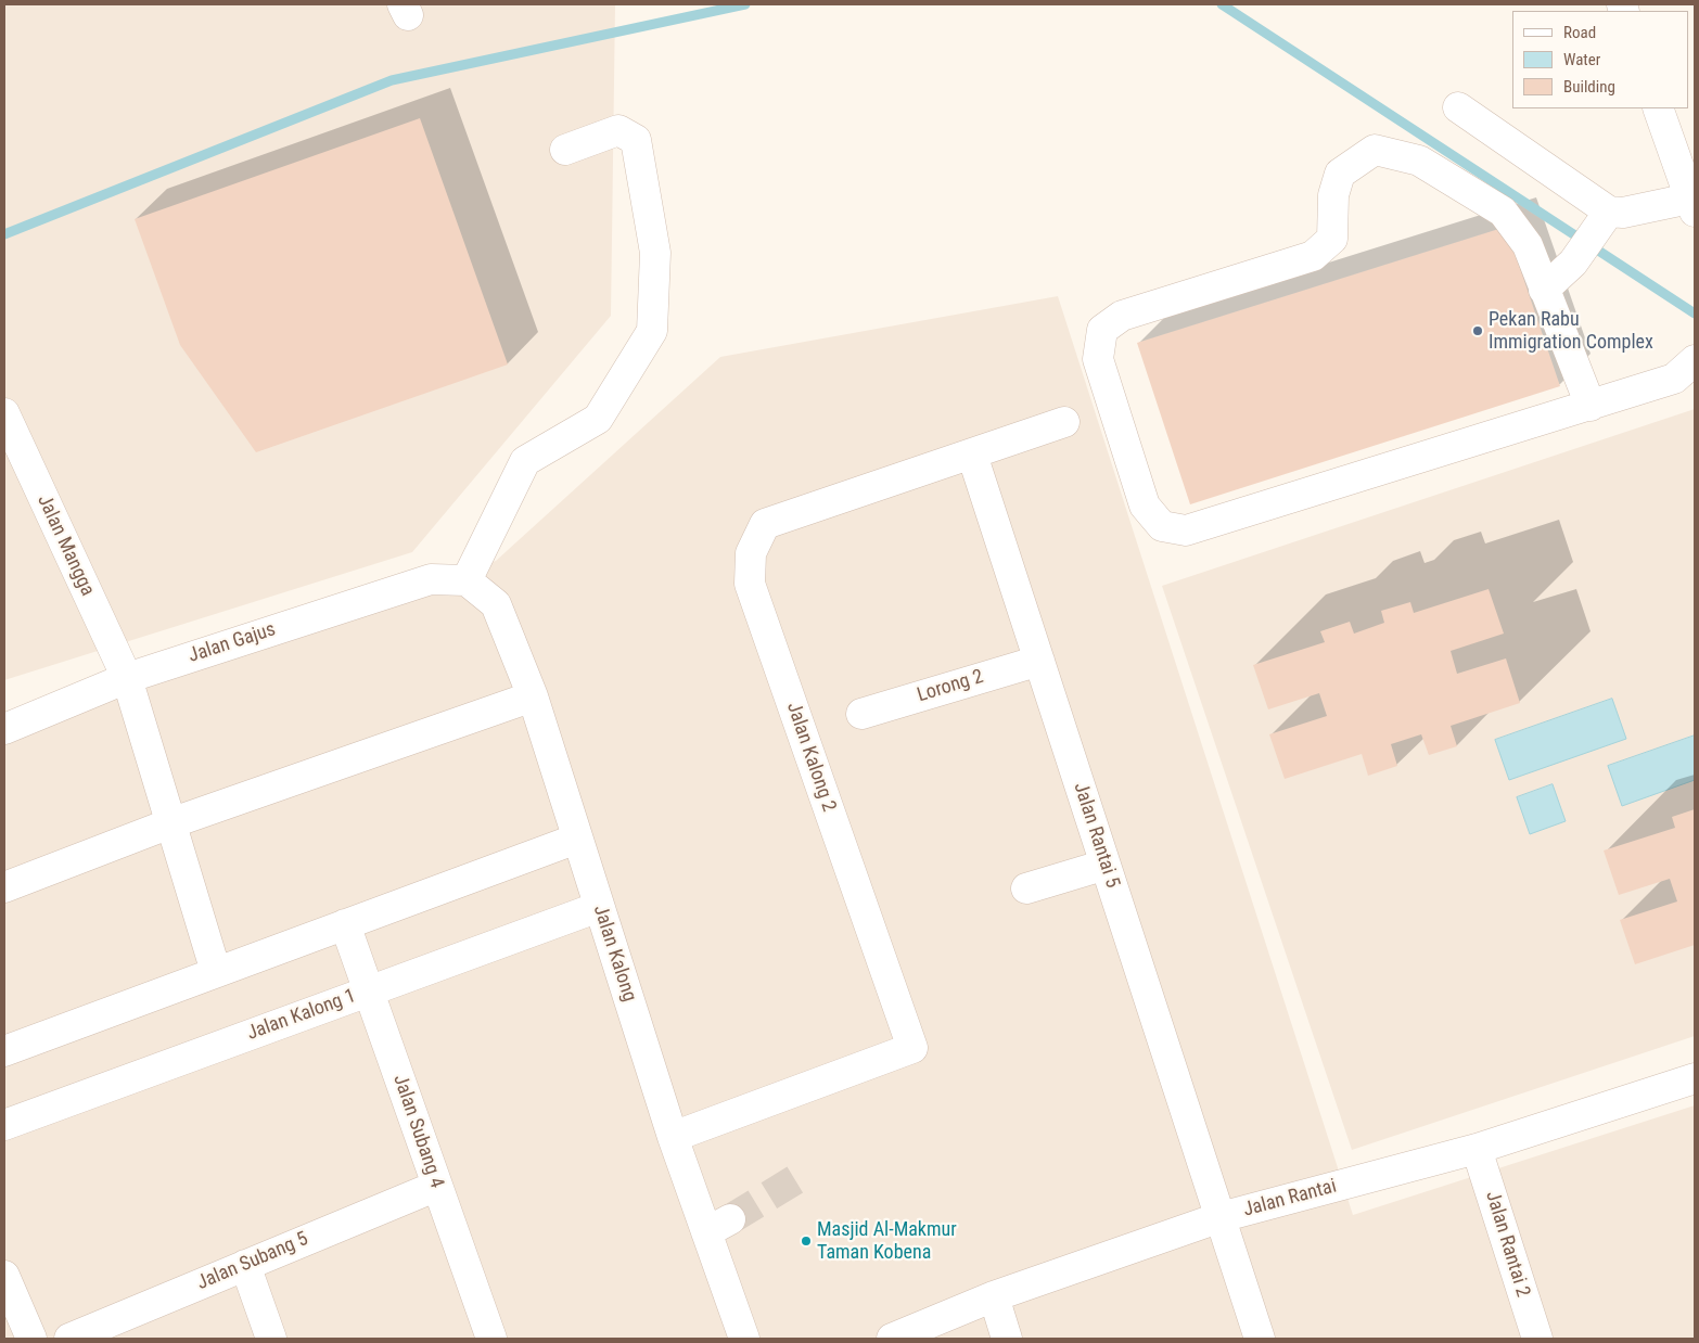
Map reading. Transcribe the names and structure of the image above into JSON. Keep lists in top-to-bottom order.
{
  "streets": {
    "street": [
      "Jalan Mangga",
      "Jalan Gajus",
      "Lorong 2",
      "Jalan Kalong 2",
      "Jalan Rantai 5",
      "Jalan Kalong",
      "Jalan Kalong 1",
      "Jalan Subang 4",
      "Jalan Rantai",
      "Jalan Rantai 2",
      "Jalan Subang 5"
    ]
  },
  "crossings": [
    ["Jalan Mangga", "Jalan Gajus"],
    ["Jalan Gajus", "Jalan Kalong"],
    ["Lorong 2", "Jalan Rantai 5"],
    ["Jalan Kalong 2", "Jalan Rantai 5"],
    ["Jalan Kalong 2", "Jalan Kalong"],
    ["Jalan Rantai 5", "Jalan Rantai"],
    ["Jalan Kalong", "Jalan Kalong 1"],
    ["Jalan Kalong 1", "Jalan Subang 4"],
    ["Jalan Subang 4", "Jalan Subang 5"],
    ["Jalan Rantai", "Jalan Rantai 2"]
  ],
  "places": ["Pekan Rabu Immigration Complex", "Masjid Al-Makmur Taman Kobena"],
  "legend": ["Road", "Water", "Building"]
}
